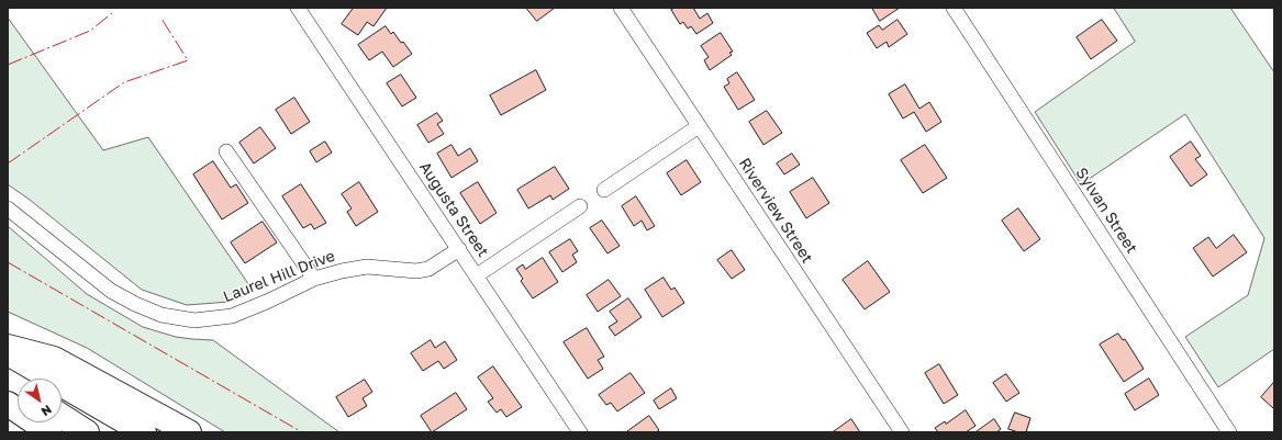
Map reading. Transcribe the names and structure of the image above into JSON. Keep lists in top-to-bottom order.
{
  "streets": {
    "street": [
      "Augusta Street",
      "Riverview Street",
      "Sylvan Street",
      "Laurel Hill Drive"
    ]
  },
  "crossings": [
    ["Augusta Street", "Laurel Hill Drive"]
  ],
  "north": "bottom right"
}
